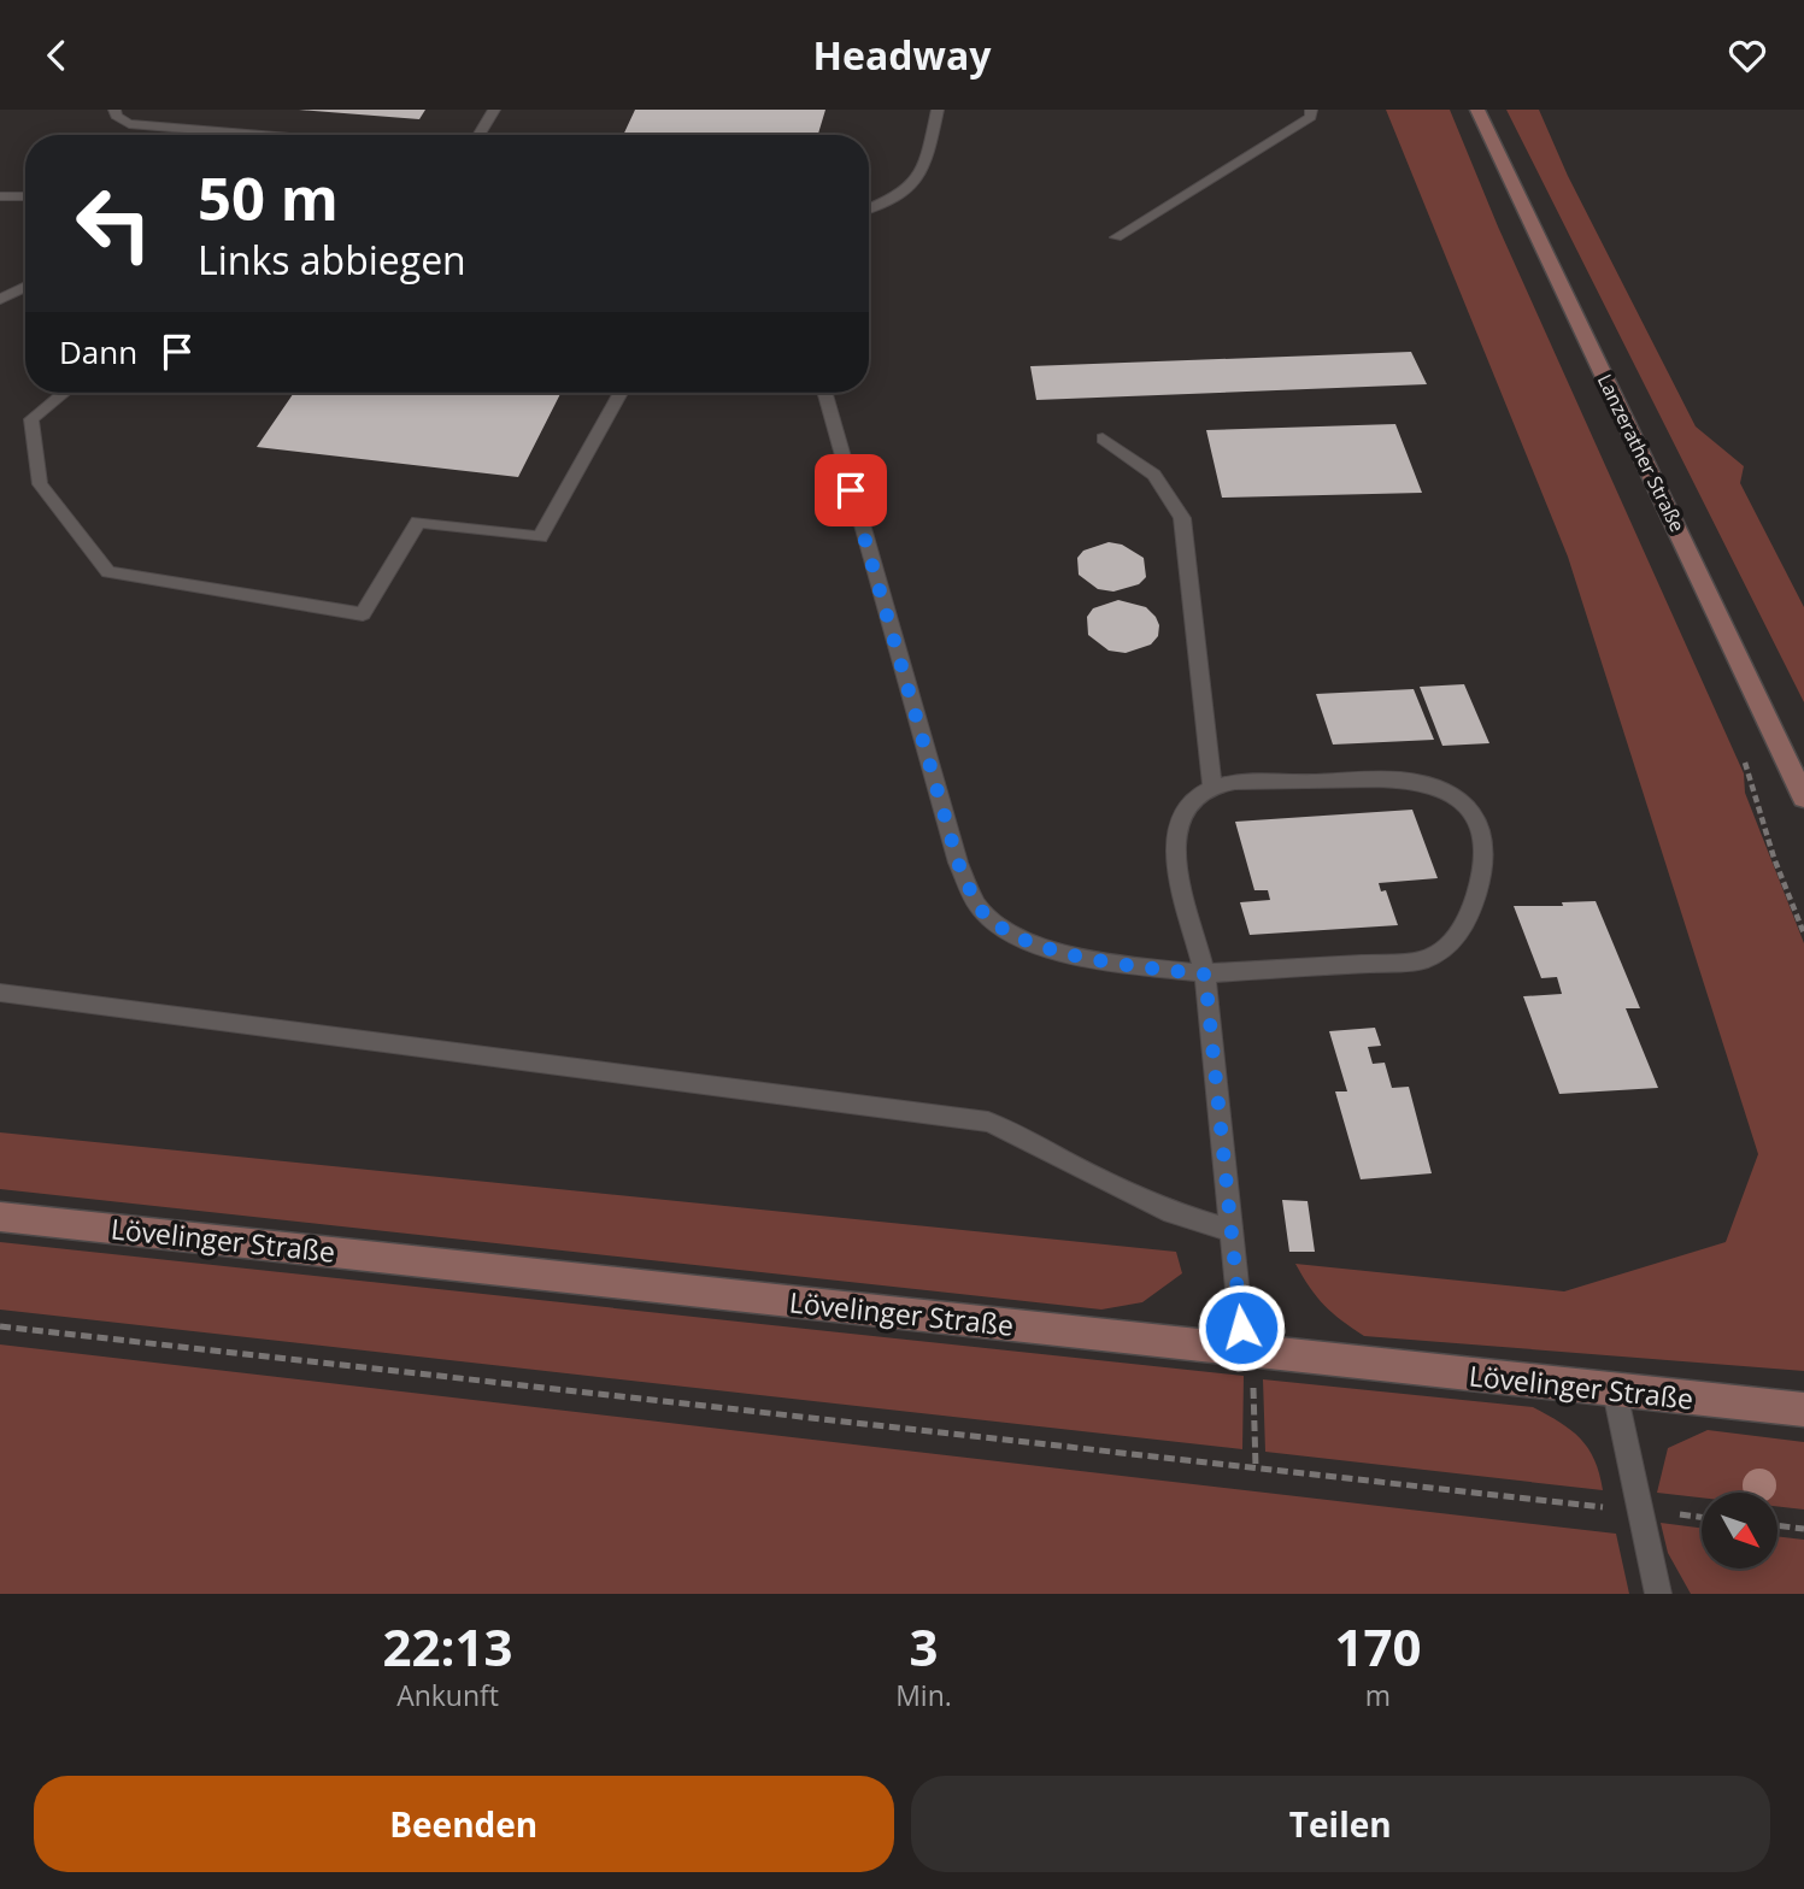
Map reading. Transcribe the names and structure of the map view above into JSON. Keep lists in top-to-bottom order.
{
  "streets": {
    "street": ["Lanzerather Straße", "Lövelinger Straße"]
  },
  "north": "bottom right",
  "page": {
    "header": "Headway",
    "turn": ["50 m", "Links abbiegen"],
    "then": "Dann",
    "eta": [
      "22:13",
      "Ankunft",
      "3",
      "Min.",
      "170",
      "m"
    ],
    "buttons": ["Beenden", "Teilen"]
  }
}
